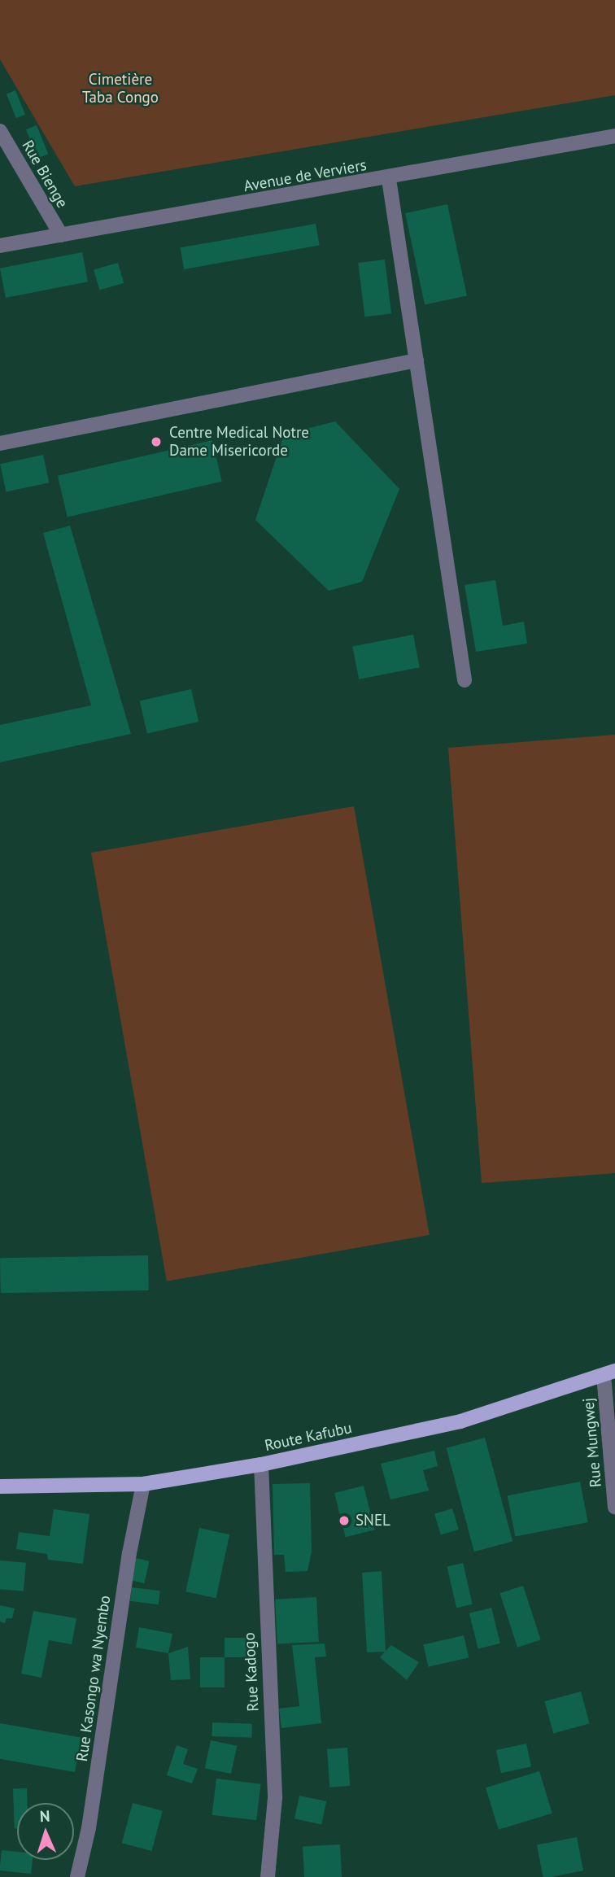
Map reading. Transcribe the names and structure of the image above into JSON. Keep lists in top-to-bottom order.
{
  "streets": {
    "main road": ["Route Kafubu"],
    "street": [
      "Rue Bienge",
      "Avenue de Verviers",
      "Rue Mungwej",
      "Rue Kadogo",
      "Rue Kasongo wa Nyembo"
    ]
  },
  "crossings": [
    ["Rue Bienge", "Avenue de Verviers"],
    ["Route Kafubu", "Rue Mungwej"],
    ["Route Kafubu", "Rue Kadogo"],
    ["Route Kafubu", "Rue Kasongo wa Nyembo"]
  ],
  "parks": ["Cimetière Taba Congo"],
  "places": ["Centre Medical Notre Dame Misericorde", "SNEL"],
  "north": "top"
}
